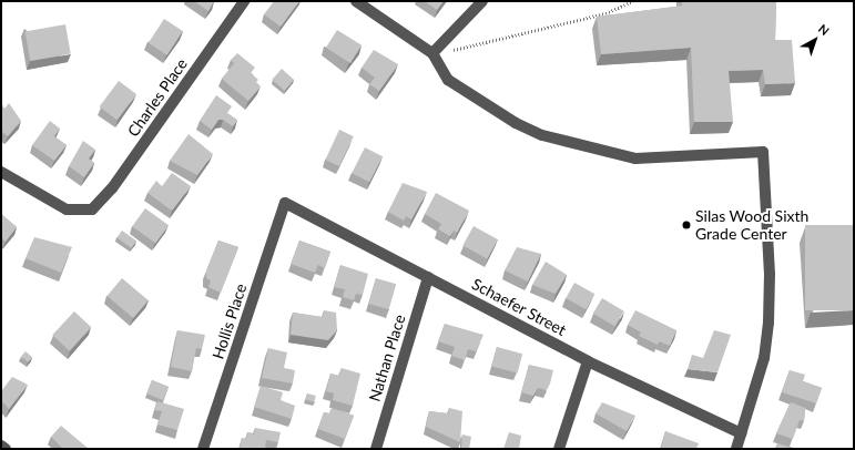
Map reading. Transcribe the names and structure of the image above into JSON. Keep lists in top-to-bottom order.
{
  "streets": {
    "street": [
      "Charles Place",
      "Schaefer Street",
      "Hollis Place",
      "Nathan Place"
    ]
  },
  "crossings": [
    ["Schaefer Street", "Hollis Place"],
    ["Schaefer Street", "Nathan Place"]
  ],
  "places": ["Silas Wood Sixth Grade Center"],
  "north": "top right"
}
